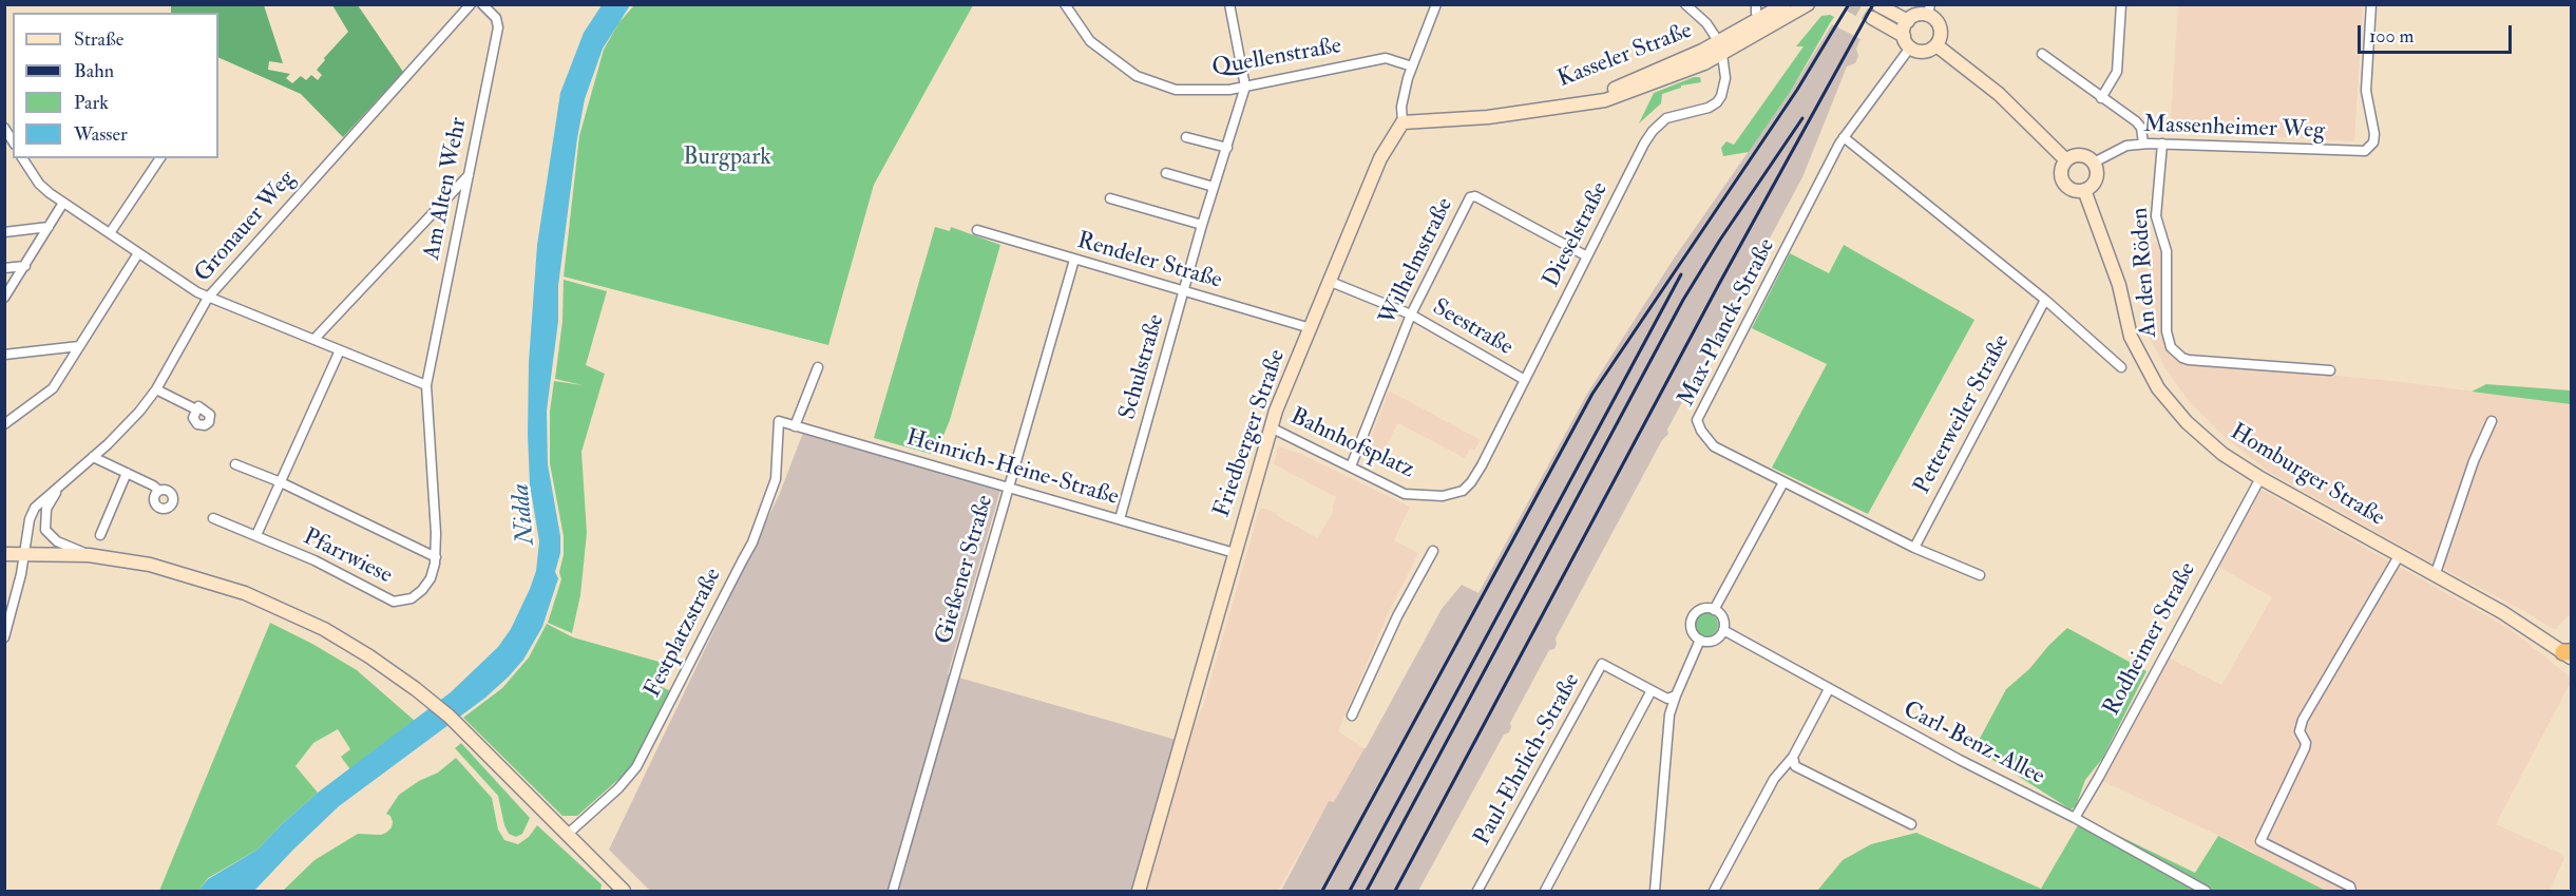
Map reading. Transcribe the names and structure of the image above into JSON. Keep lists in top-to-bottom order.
{
  "streets": {
    "main road": ["Kasseler Straße", "Friedberger Straße", "Homburger Straße"],
    "street": [
      "Quellenstraße",
      "Massenheimer Weg",
      "Am Alten Wehr",
      "Gronauer Weg",
      "Dieselstraße",
      "Rendeler Straße",
      "Wilhelmstraße",
      "An den Röden",
      "Max-Planck-Straße",
      "Seestraße",
      "Schulstraße",
      "Petterweiler Straße",
      "Bahnhofsplatz",
      "Heinrich-Heine-Straße",
      "Pfarrwiese",
      "Gießener Straße",
      "Festplatzstraße",
      "Rodheimer Straße",
      "Carl-Benz-Allee",
      "Paul-Ehrlich-Straße"
    ]
  },
  "crossings": [
    ["Kasseler Straße", "Dieselstraße"],
    ["Kasseler Straße", "Friedberger Straße"],
    ["Quellenstraße", "Schulstraße"],
    ["Quellenstraße", "Friedberger Straße"],
    ["Massenheimer Weg", "An den Röden"],
    ["Massenheimer Weg", "Homburger Straße"],
    ["Am Alten Wehr", "Pfarrwiese"],
    ["Dieselstraße", "Wilhelmstraße"],
    ["Dieselstraße", "Seestraße"],
    ["Dieselstraße", "Bahnhofsplatz"],
    ["Rendeler Straße", "Schulstraße"],
    ["Rendeler Straße", "Friedberger Straße"],
    ["Rendeler Straße", "Gießener Straße"],
    ["Wilhelmstraße", "Seestraße"],
    ["Wilhelmstraße", "Bahnhofsplatz"],
    ["Max-Planck-Straße", "Petterweiler Straße"],
    ["Seestraße", "Friedberger Straße"],
    ["Schulstraße", "Heinrich-Heine-Straße"],
    ["Friedberger Straße", "Bahnhofsplatz"],
    ["Friedberger Straße", "Heinrich-Heine-Straße"],
    ["Heinrich-Heine-Straße", "Gießener Straße"],
    ["Heinrich-Heine-Straße", "Festplatzstraße"],
    ["Homburger Straße", "Rodheimer Straße"],
    ["Rodheimer Straße", "Carl-Benz-Allee"]
  ],
  "water": ["Nidda"],
  "parks": ["Burgpark"],
  "legend": [
    "Straße",
    "Bahn",
    "Park",
    "Wasser"
  ],
  "scale_bar": "100 m"
}
